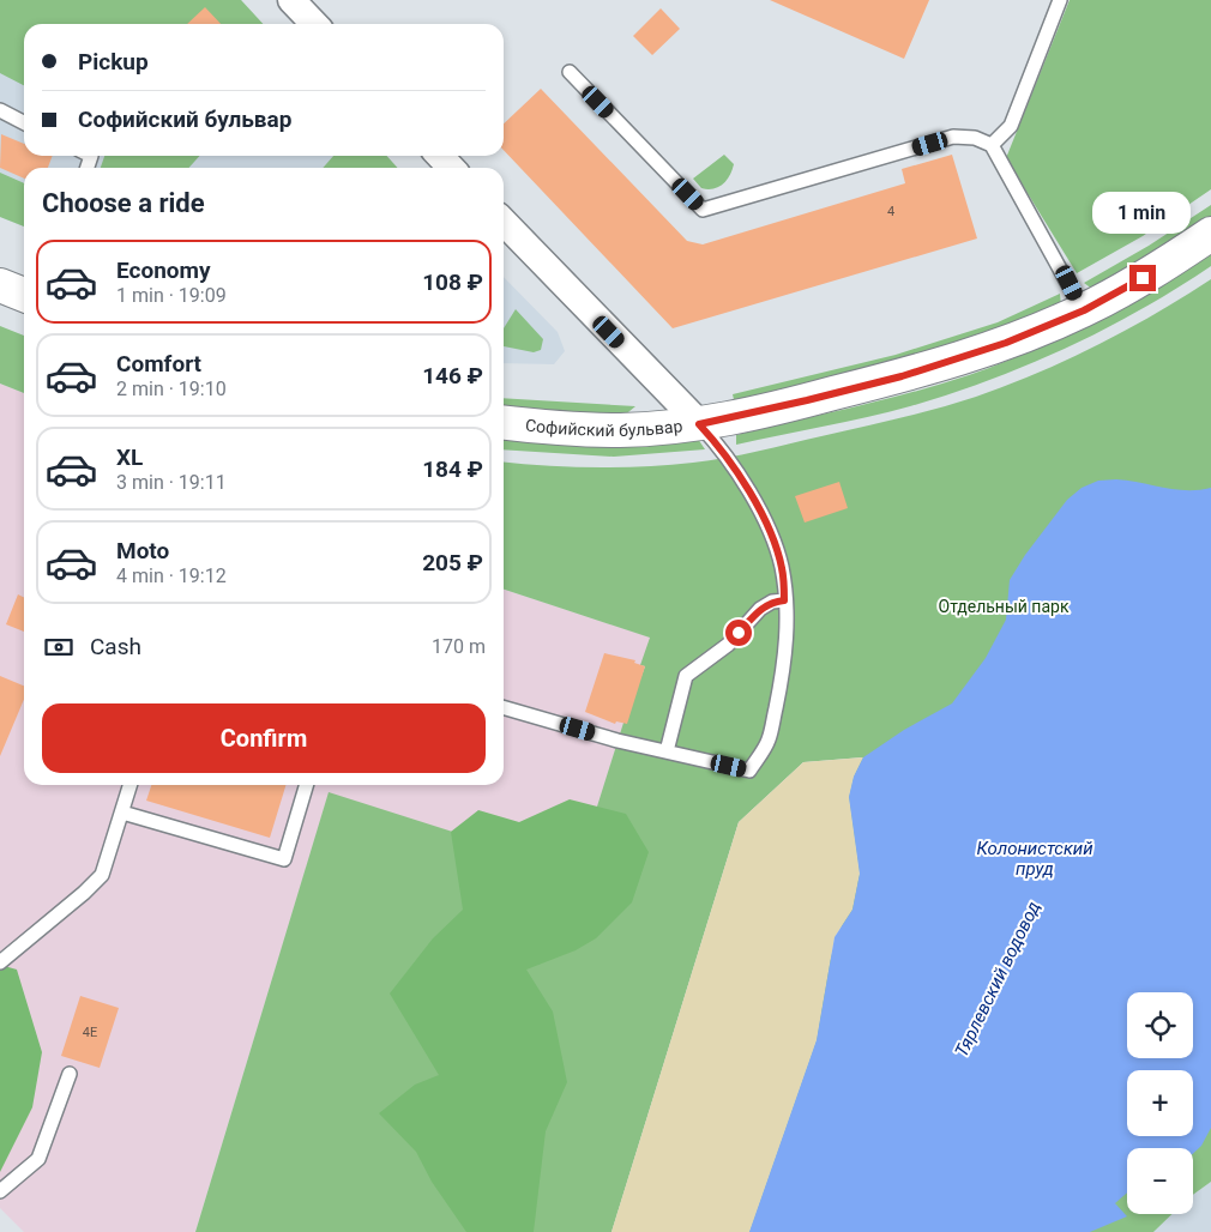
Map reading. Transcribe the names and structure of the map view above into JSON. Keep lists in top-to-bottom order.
{
  "streets": {
    "street": ["Софийский бульвар"]
  },
  "water": ["Колонистский пруд", "Тярлевский водовод"],
  "parks": ["Отдельный парк"],
  "house_numbers": ["4", "4Е"],
  "page": {
    "banner": ["Pickup", "Софийский бульвар"],
    "heading": "Choose a ride",
    "bubble": "1 min",
    "list": [
      {
        "name": "Economy",
        "note": "1 min · 19:09",
        "value": "108 ₽"
      },
      {
        "name": "Comfort",
        "note": "2 min · 19:10",
        "value": "146 ₽"
      },
      {
        "name": "XL",
        "note": "3 min · 19:11",
        "value": "184 ₽"
      },
      {
        "name": "Moto",
        "note": "4 min · 19:12",
        "value": "205 ₽"
      }
    ],
    "pay": ["Cash", "170 m"],
    "buttons": "Confirm",
    "map_buttons": ["+", "−"]
  }
}
